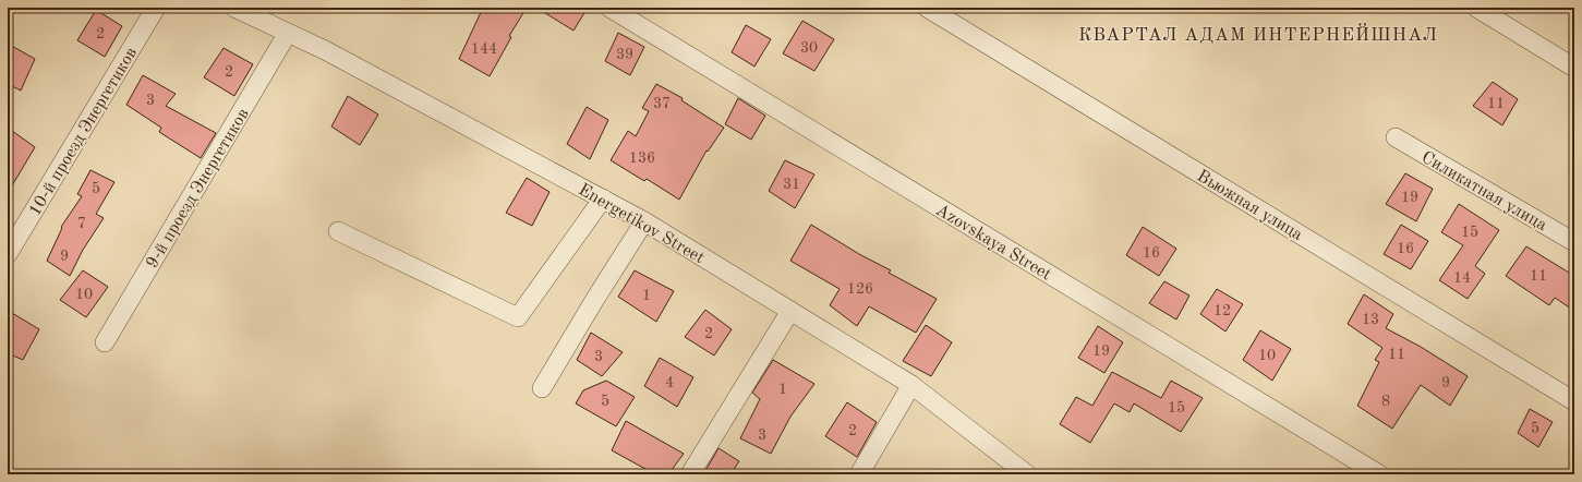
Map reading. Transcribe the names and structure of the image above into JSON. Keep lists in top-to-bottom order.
{
  "streets": {
    "street": [
      "10-й проезд Энергетиков",
      "9-й проезд Энергетиков",
      "Силикатная улица",
      "Вьюжная улица",
      "Energetikov Street",
      "Azovskaya Street"
    ]
  },
  "crossings": [
    ["9-й проезд Энергетиков", "Energetikov Street"]
  ],
  "districts": ["КВАРТАЛ АДАМ ИНТЕРНЕЙШНАЛ"],
  "house_numbers": [
    "2",
    "30",
    "144",
    "39",
    "2",
    "3",
    "37",
    "11",
    "136",
    "31",
    "5",
    "19",
    "7",
    "15",
    "16",
    "16",
    "9",
    "11",
    "14",
    "126",
    "10",
    "1",
    "12",
    "13",
    "2",
    "19",
    "11",
    "10",
    "3",
    "4",
    "9",
    "1",
    "5",
    "8",
    "15",
    "5",
    "2",
    "3"
  ]
}
